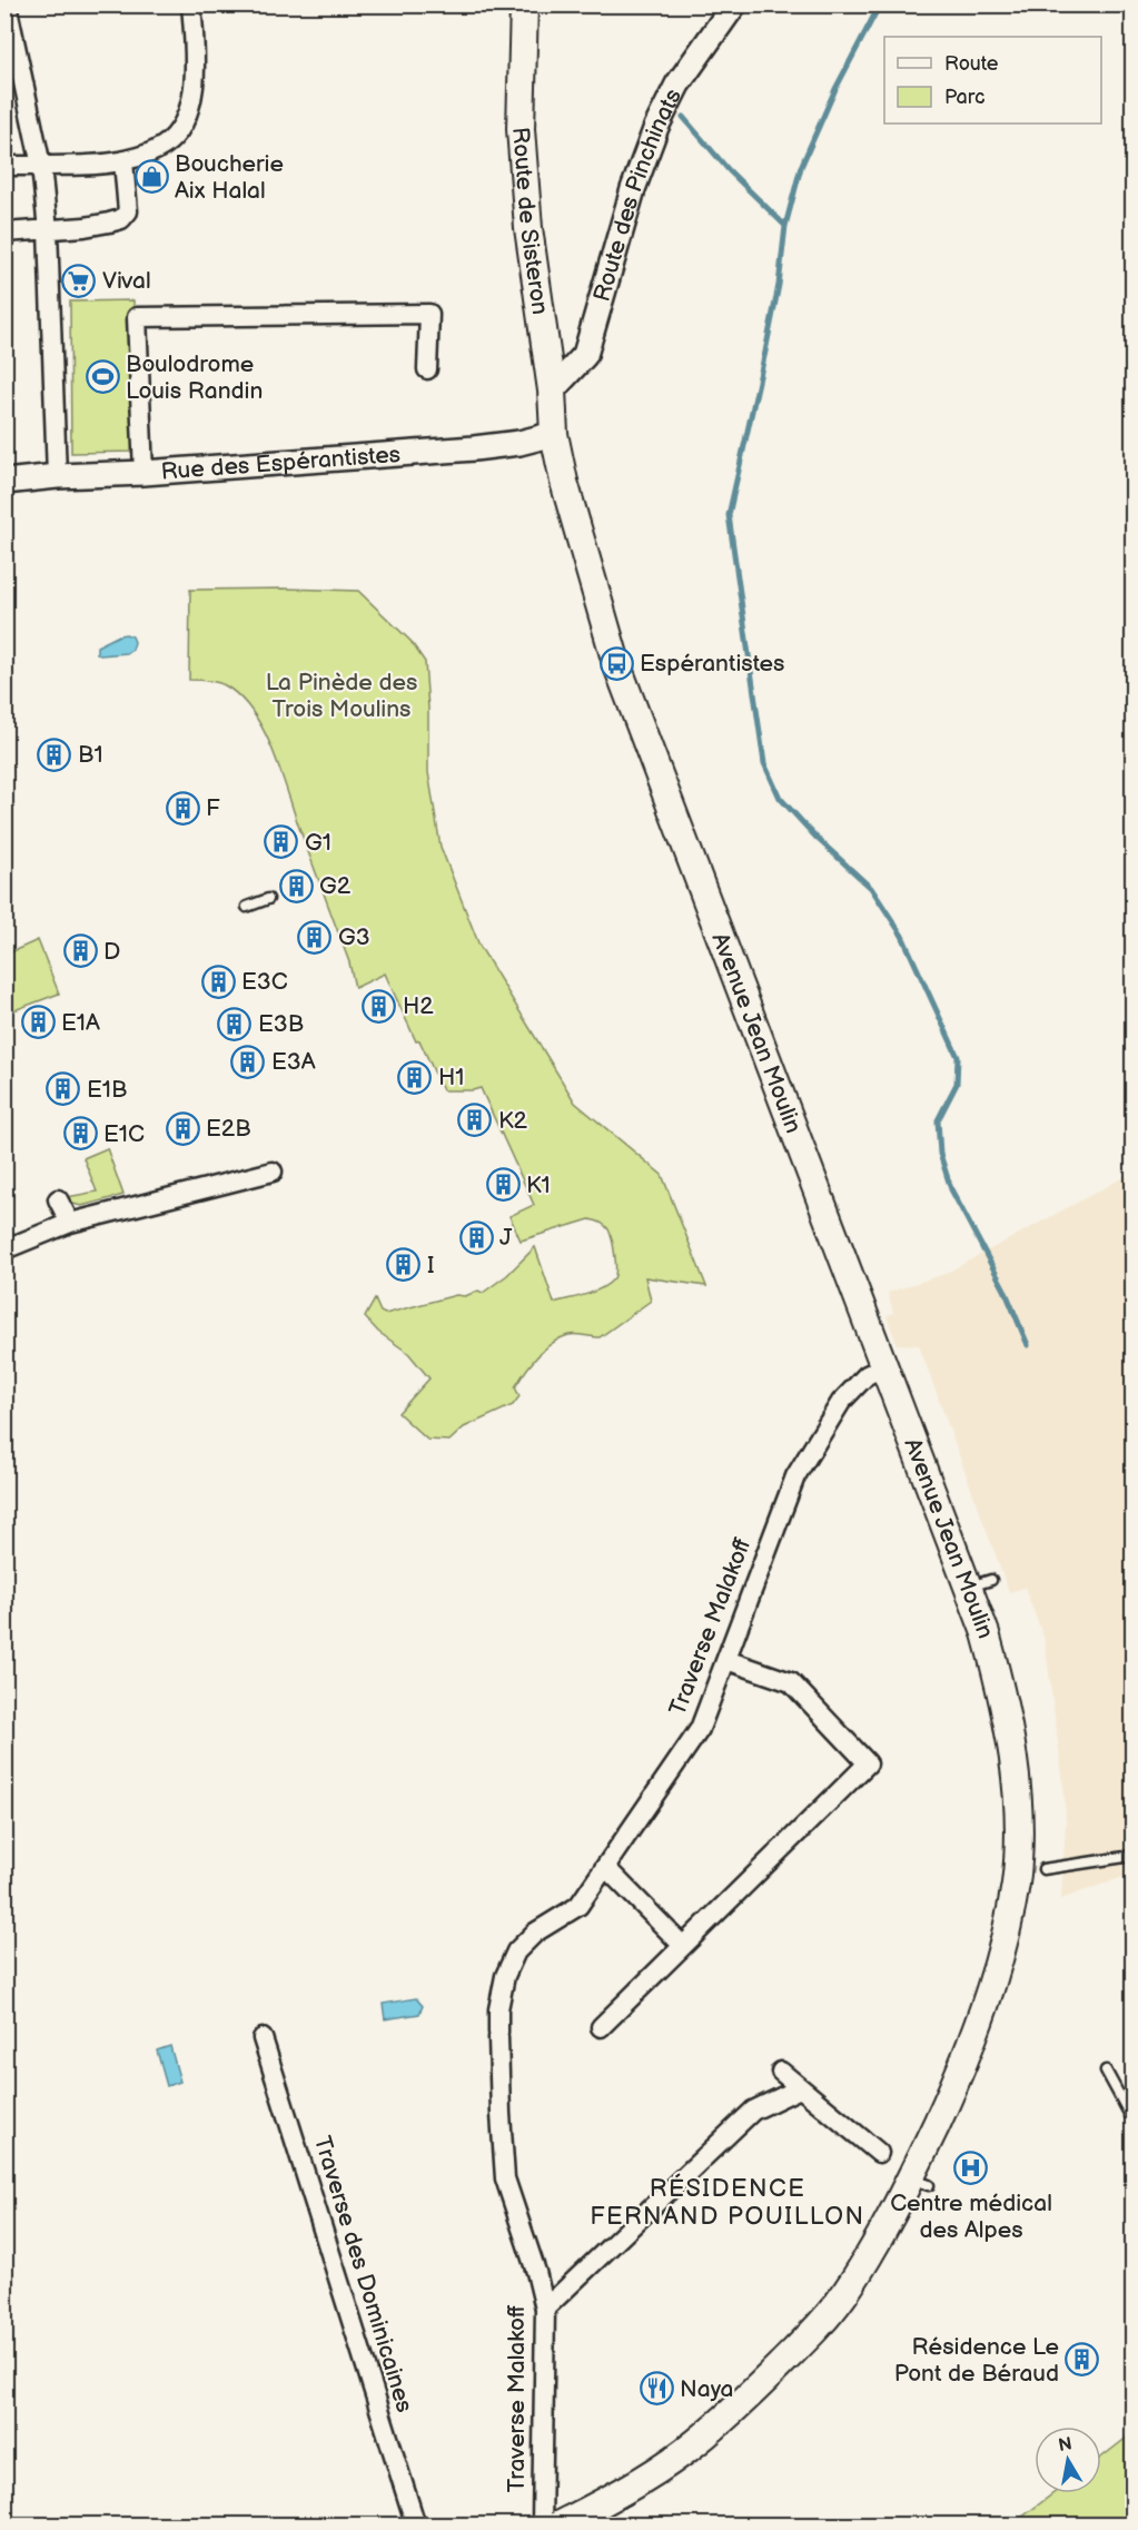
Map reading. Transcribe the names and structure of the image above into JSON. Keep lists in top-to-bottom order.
{
  "streets": {
    "main road": ["Route de Sisteron", "Avenue Jean Moulin"],
    "street": [
      "Route des Pinchinats",
      "Rue des Espérantistes",
      "Traverse Malakoff",
      "Traverse des Dominicaines"
    ]
  },
  "crossings": [
    ["Route des Pinchinats", "Route de Sisteron"],
    ["Route de Sisteron", "Rue des Espérantistes"],
    ["Route de Sisteron", "Avenue Jean Moulin"],
    ["Rue des Espérantistes", "Avenue Jean Moulin"],
    ["Avenue Jean Moulin", "Traverse Malakoff"]
  ],
  "districts": ["RÉSIDENCE FERNAND POUILLON"],
  "parks": ["La Pinède des Trois Moulins"],
  "places": {
    "shop": ["Boucherie Aix Halal"],
    "supermarket": ["Vival"],
    "sports": ["Boulodrome Louis Randin"],
    "bus stop": ["Espérantistes"],
    "building": [
      "B1",
      "F",
      "G1",
      "G2",
      "G3",
      "D",
      "E3C",
      "H2",
      "E1A",
      "E3B",
      "E3A",
      "H1",
      "E1B",
      "K2",
      "E2B",
      "E1C",
      "K1",
      "J",
      "I",
      "Résidence Le Pont de Béraud"
    ],
    "hospital": ["Centre médical des Alpes"],
    "restaurant": ["Naya"]
  },
  "legend": ["Route", "Parc"],
  "north": "top"
}
